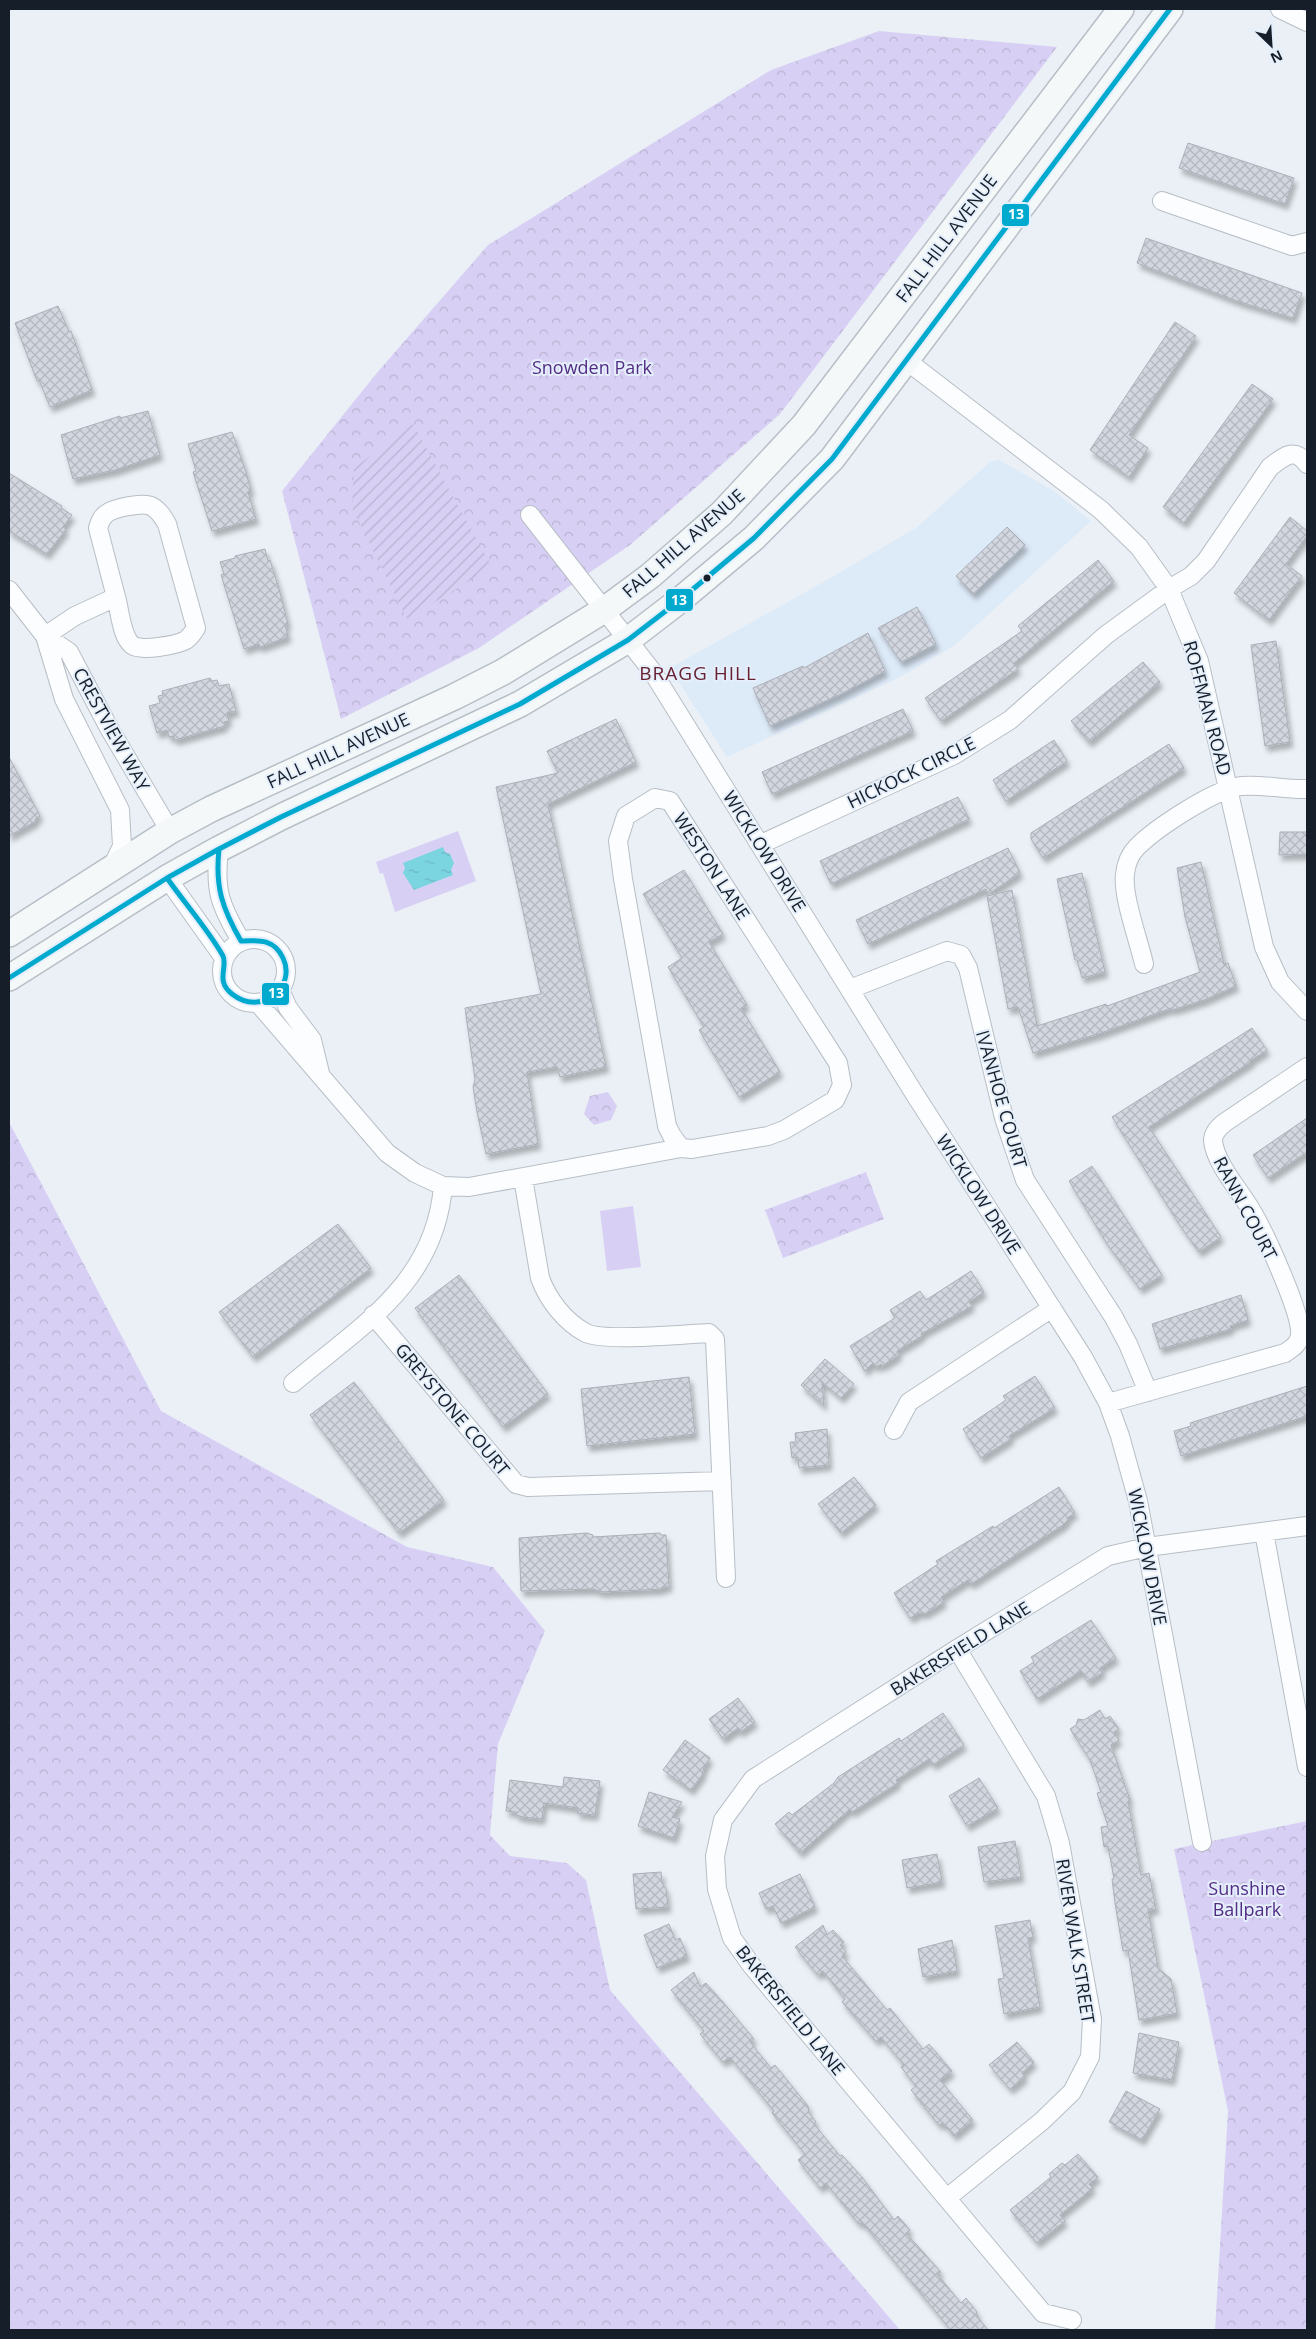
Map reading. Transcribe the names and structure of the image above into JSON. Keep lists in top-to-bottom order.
{
  "streets": {
    "main road": ["FALL HILL AVENUE"],
    "street": [
      "ROFFMAN ROAD",
      "CRESTVIEW WAY",
      "HICKOCK CIRCLE",
      "WICKLOW DRIVE",
      "WESTON LANE",
      "IVANHOE COURT",
      "RANN COURT",
      "GREYSTONE COURT",
      "BAKERSFIELD LANE",
      "RIVER WALK STREET"
    ]
  },
  "crossings": [
    ["FALL HILL AVENUE", "ROFFMAN ROAD"],
    ["FALL HILL AVENUE", "CRESTVIEW WAY"],
    ["FALL HILL AVENUE", "WICKLOW DRIVE"],
    ["ROFFMAN ROAD", "HICKOCK CIRCLE"],
    ["HICKOCK CIRCLE", "WICKLOW DRIVE"],
    ["WICKLOW DRIVE", "IVANHOE COURT"],
    ["WICKLOW DRIVE", "RANN COURT"],
    ["WICKLOW DRIVE", "BAKERSFIELD LANE"],
    ["IVANHOE COURT", "RANN COURT"],
    ["BAKERSFIELD LANE", "RIVER WALK STREET"]
  ],
  "districts": ["BRAGG HILL"],
  "parks": ["Snowden Park", "Sunshine Ballpark"],
  "lines": ["transit line 13"],
  "north": "bottom right"
}
